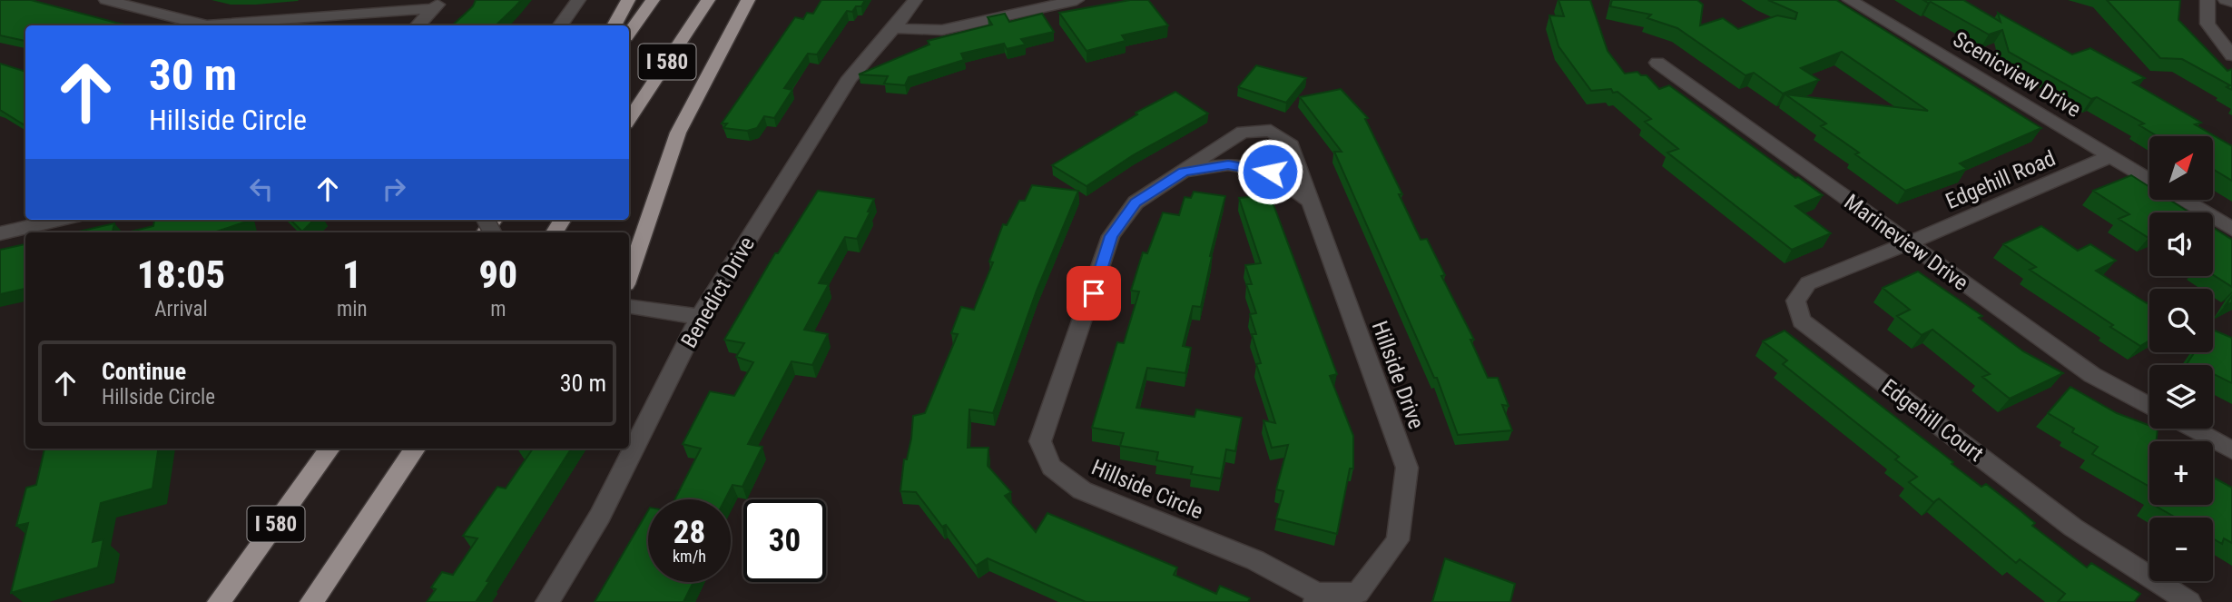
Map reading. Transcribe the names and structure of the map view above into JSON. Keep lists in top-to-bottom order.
{
  "streets": {
    "highway": ["I 580"],
    "street": [
      "Scenicview Drive",
      "Edgehill Road",
      "Marineview Drive",
      "Benedict Drive",
      "Hillside Drive",
      "Edgehill Court",
      "Hillside Circle"
    ]
  },
  "crossings": [
    ["Scenicview Drive", "Edgehill Road"],
    ["Edgehill Road", "Marineview Drive"],
    ["Edgehill Road", "Edgehill Court"],
    ["Marineview Drive", "Edgehill Court"],
    ["Hillside Drive", "Hillside Circle"]
  ],
  "north": "top right",
  "page": {
    "turn": ["30 m", "Hillside Circle"],
    "map_buttons": ["+", "−"],
    "eta": [
      "18:05",
      "Arrival",
      "1",
      "min",
      "90",
      "m"
    ],
    "list": [
      {
        "name": "Continue",
        "note": "Hillside Circle",
        "value": "30 m"
      }
    ],
    "speed": "28 km/h",
    "limit": "30"
  }
}
